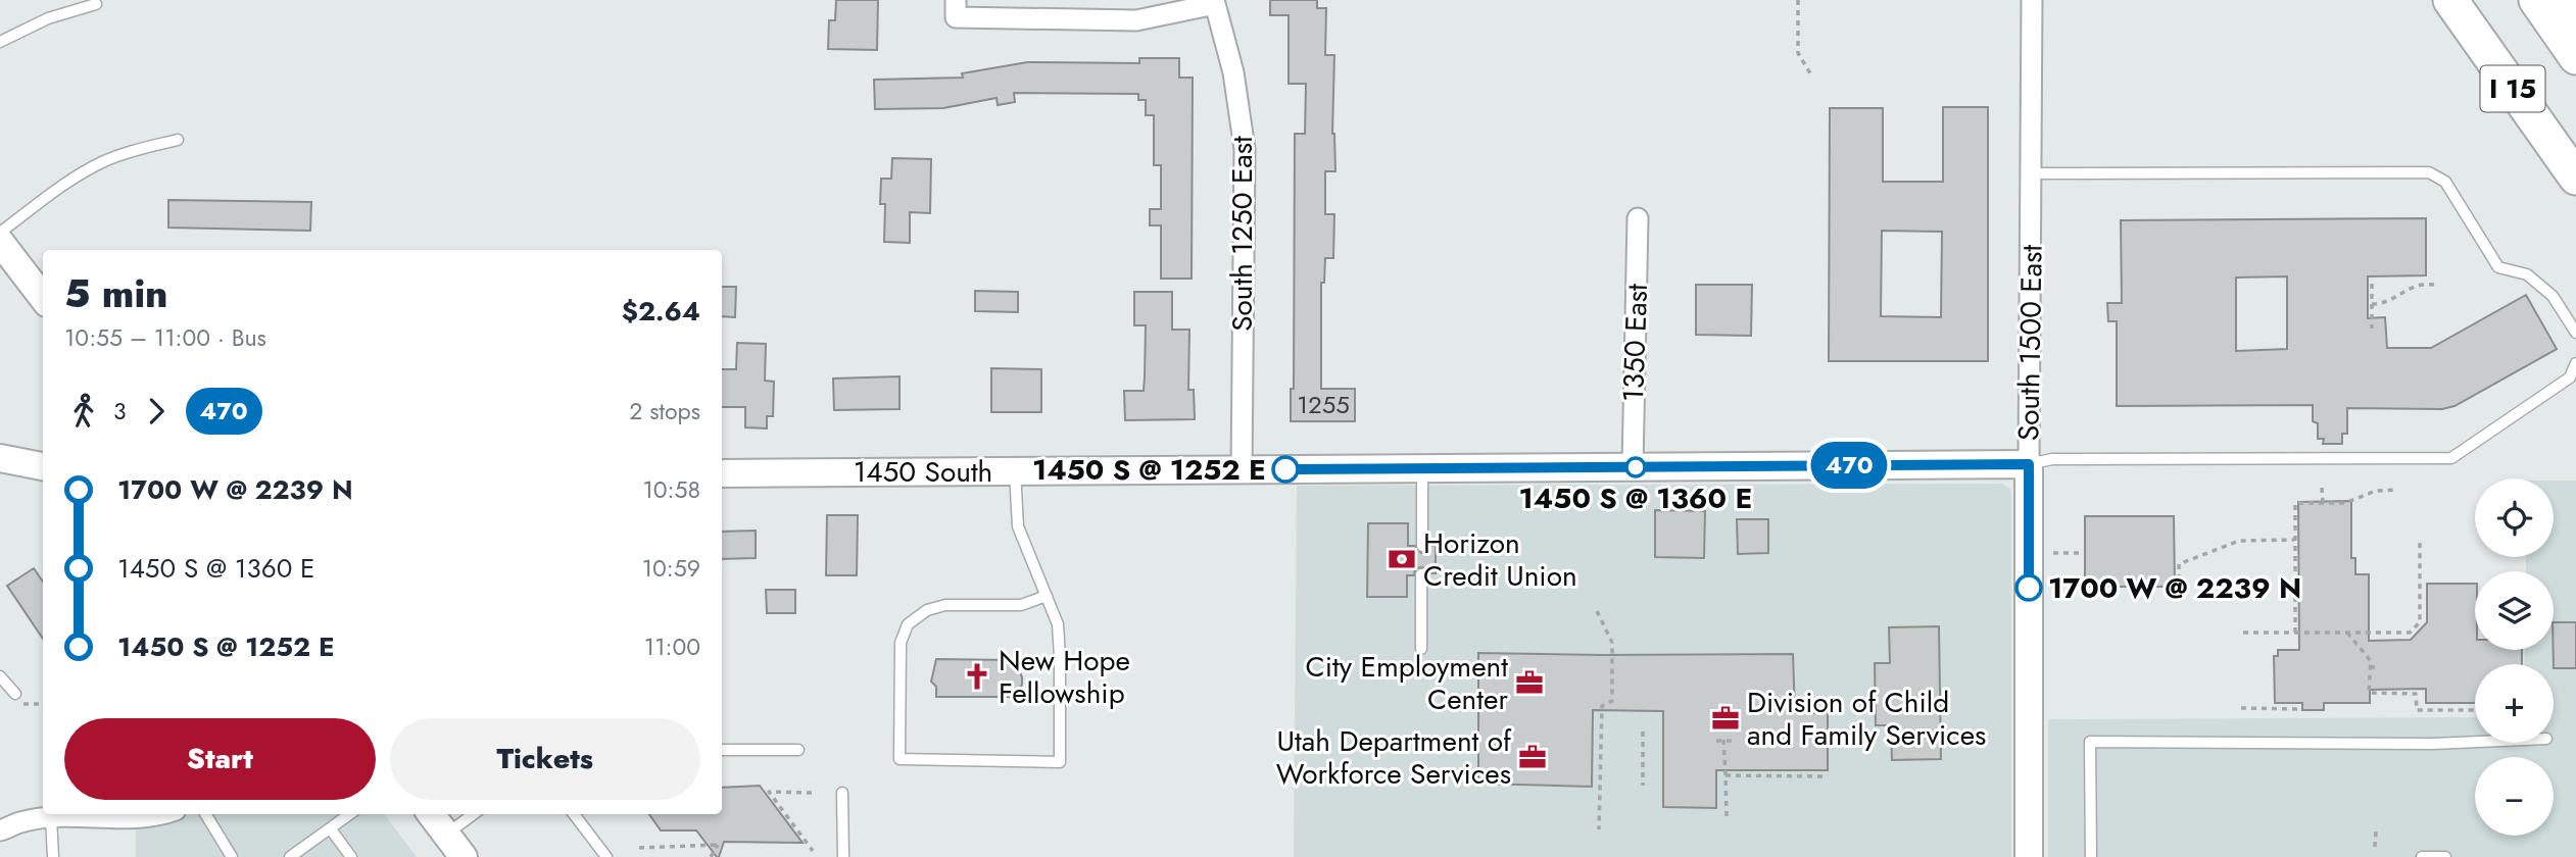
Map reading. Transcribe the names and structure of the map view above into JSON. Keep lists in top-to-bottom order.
{
  "streets": {
    "highway": ["I 15"],
    "street": [
      "South 1250 East",
      "1350 East",
      "South 1500 East",
      "1450 South"
    ]
  },
  "crossings": [
    ["South 1250 East", "1450 South"],
    ["1350 East", "1450 South"],
    ["South 1500 East", "1450 South"]
  ],
  "places": {
    "other": ["1450 S @ 1360 E", "1450 S @ 1252 E", "1700 W @ 2239 N"],
    "bank": ["Horizon Credit Union"],
    "church": ["New Hope Fellowship"],
    "office": ["City Employment Center", "Division of Child and Family Services", "Utah Department of Workforce Services"]
  },
  "lines": ["bus line 470"],
  "house_numbers": ["1255"],
  "page": {
    "on_map": "470",
    "heading": ["5 min", "10:55 – 11:00 · Bus", "$2.64"],
    "legs": ["3", "470", "2 stops"],
    "list": [
      {
        "name": "1700 W @ 2239 N",
        "value": "10:58"
      },
      {
        "name": "1450 S @ 1360 E",
        "value": "10:59"
      },
      {
        "name": "1450 S @ 1252 E",
        "value": "11:00"
      }
    ],
    "map_buttons": ["+", "−"],
    "buttons": ["Start", "Tickets"]
  }
}
